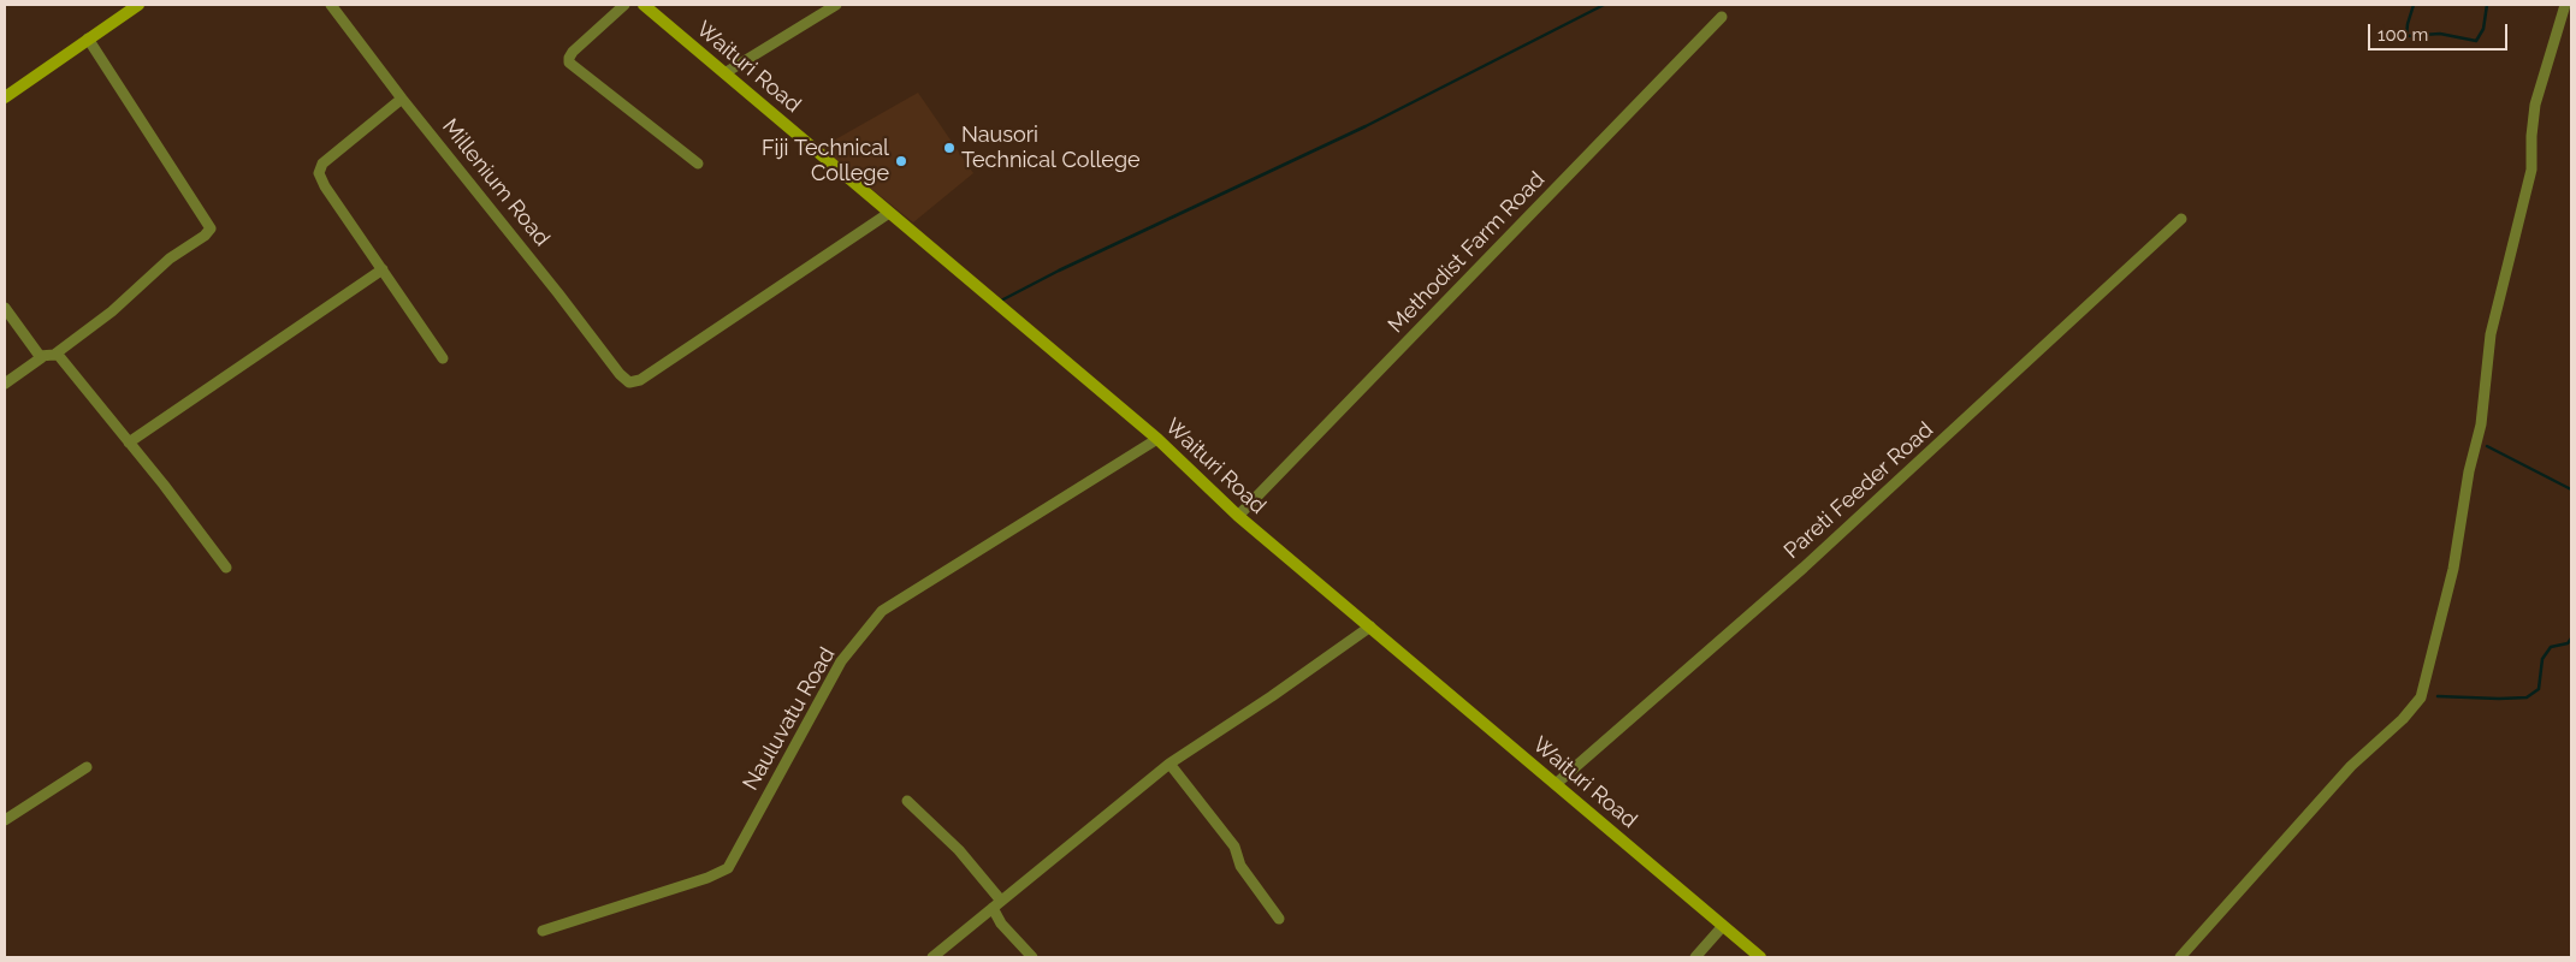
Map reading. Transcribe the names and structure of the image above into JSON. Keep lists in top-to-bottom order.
{
  "streets": {
    "main road": ["Waituri Road"],
    "street": [
      "Millenium Road",
      "Methodist Farm Road",
      "Pareti Feeder Road",
      "Nauluvatu Road"
    ]
  },
  "crossings": [
    ["Waituri Road", "Millenium Road"],
    ["Waituri Road", "Methodist Farm Road"],
    ["Waituri Road", "Pareti Feeder Road"],
    ["Waituri Road", "Nauluvatu Road"]
  ],
  "places": ["Nausori Technical College", "Fiji Technical College"],
  "scale_bar": "100 m"
}
